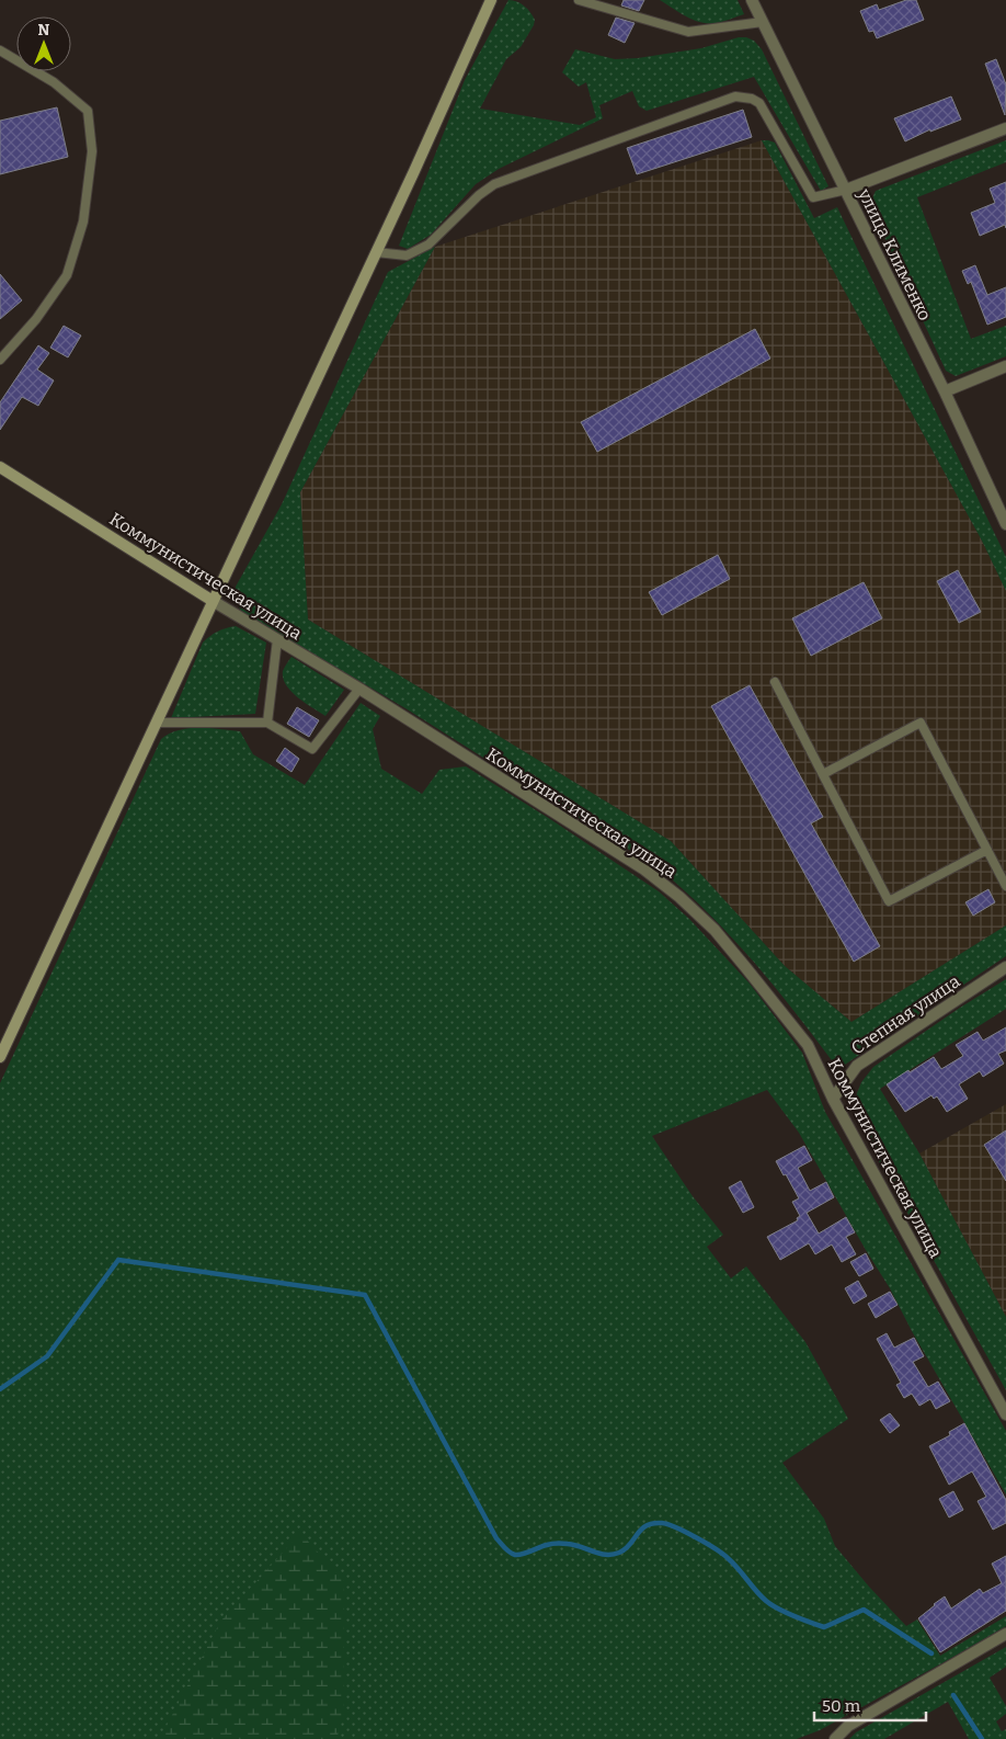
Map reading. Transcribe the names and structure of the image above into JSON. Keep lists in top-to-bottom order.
{
  "streets": {
    "street": ["улица Клименко", "Коммунистическая улица", "Степная улица"]
  },
  "crossings": [
    ["Коммунистическая улица", "Степная улица"]
  ],
  "scale_bar": "50 m",
  "north": "top"
}
